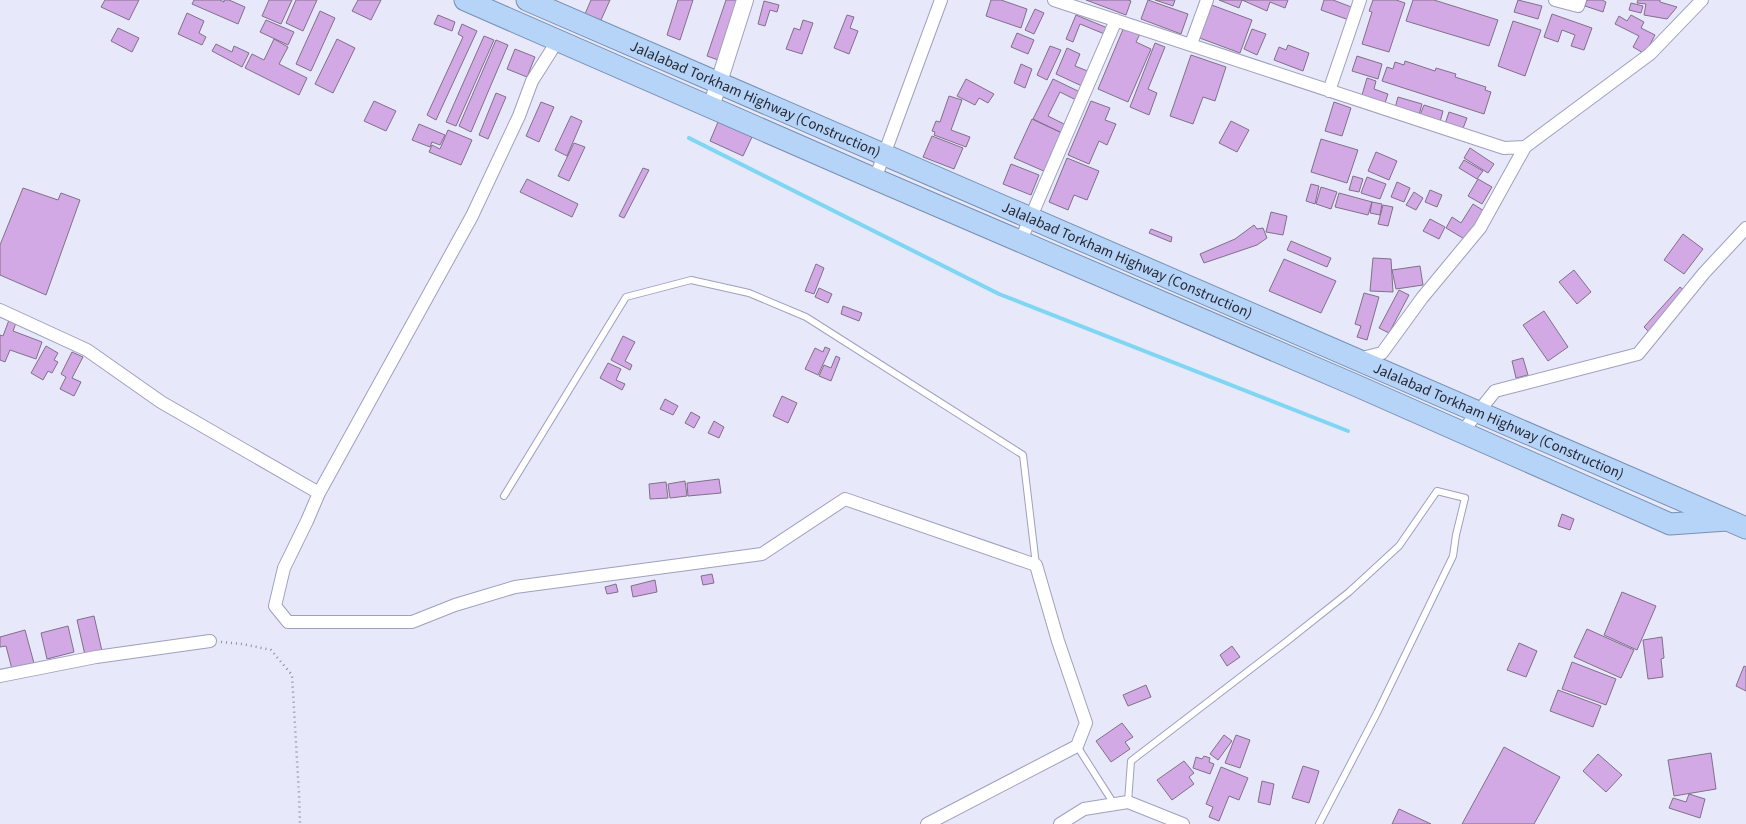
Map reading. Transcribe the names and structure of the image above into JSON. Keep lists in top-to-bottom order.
{
  "streets": {
    "highway": ["Jalalabad Torkham Highway (Construction)"]
  }
}
